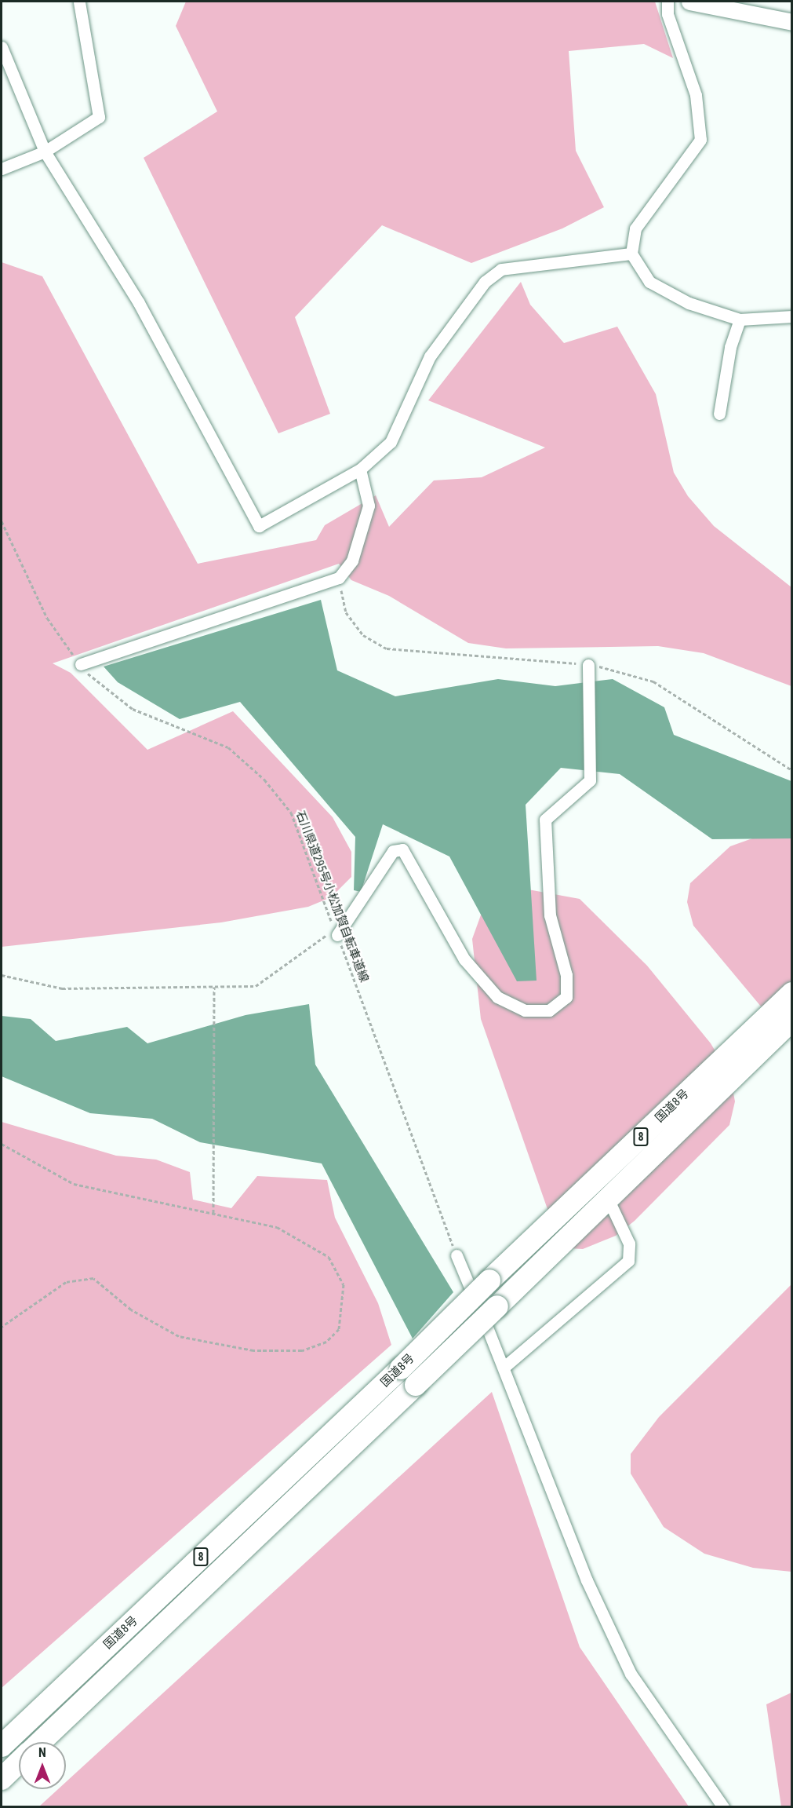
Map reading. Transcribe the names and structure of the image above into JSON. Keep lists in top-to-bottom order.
{
  "streets": {
    "highway": ["国道8号", "8"],
    "path": ["石川県道295号小松加賀自転車道線"]
  },
  "north": "top"
}
